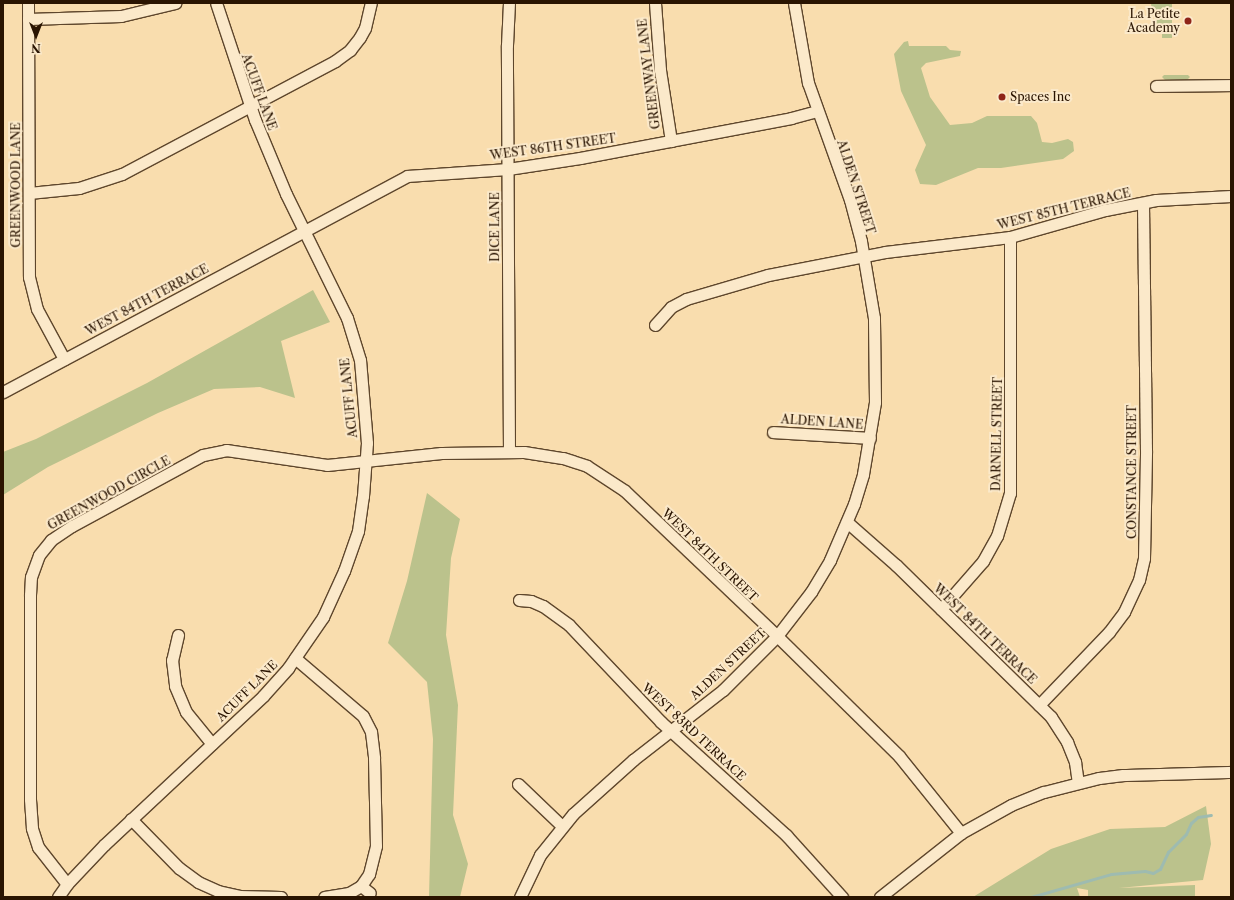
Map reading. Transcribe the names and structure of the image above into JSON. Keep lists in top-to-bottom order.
{
  "streets": {
    "street": [
      "GREENWAY LANE",
      "ACUFF LANE",
      "WEST 86TH STREET",
      "GREENWOOD LANE",
      "ALDEN STREET",
      "WEST 85TH TERRACE",
      "DICE LANE",
      "WEST 84TH TERRACE",
      "ALDEN LANE",
      "DARNELL STREET",
      "CONSTANCE STREET",
      "GREENWOOD CIRCLE",
      "WEST 84TH STREET",
      "WEST 83RD TERRACE"
    ]
  },
  "crossings": [
    ["GREENWAY LANE", "WEST 86TH STREET"],
    ["ACUFF LANE", "WEST 86TH STREET"],
    ["ACUFF LANE", "WEST 84TH TERRACE"],
    ["ACUFF LANE", "GREENWOOD CIRCLE"],
    ["ACUFF LANE", "WEST 84TH STREET"],
    ["WEST 86TH STREET", "ALDEN STREET"],
    ["WEST 86TH STREET", "DICE LANE"],
    ["WEST 86TH STREET", "WEST 84TH TERRACE"],
    ["GREENWOOD LANE", "WEST 84TH TERRACE"],
    ["ALDEN STREET", "WEST 85TH TERRACE"],
    ["ALDEN STREET", "WEST 84TH TERRACE"],
    ["ALDEN STREET", "ALDEN LANE"],
    ["ALDEN STREET", "WEST 84TH STREET"],
    ["ALDEN STREET", "WEST 83RD TERRACE"],
    ["WEST 85TH TERRACE", "DARNELL STREET"],
    ["WEST 85TH TERRACE", "CONSTANCE STREET"],
    ["DICE LANE", "WEST 84TH STREET"],
    ["WEST 84TH TERRACE", "DARNELL STREET"],
    ["WEST 84TH TERRACE", "CONSTANCE STREET"],
    ["GREENWOOD CIRCLE", "WEST 84TH STREET"]
  ],
  "places": ["La Petite Academy", "Spaces Inc"],
  "north": "bottom"
}
